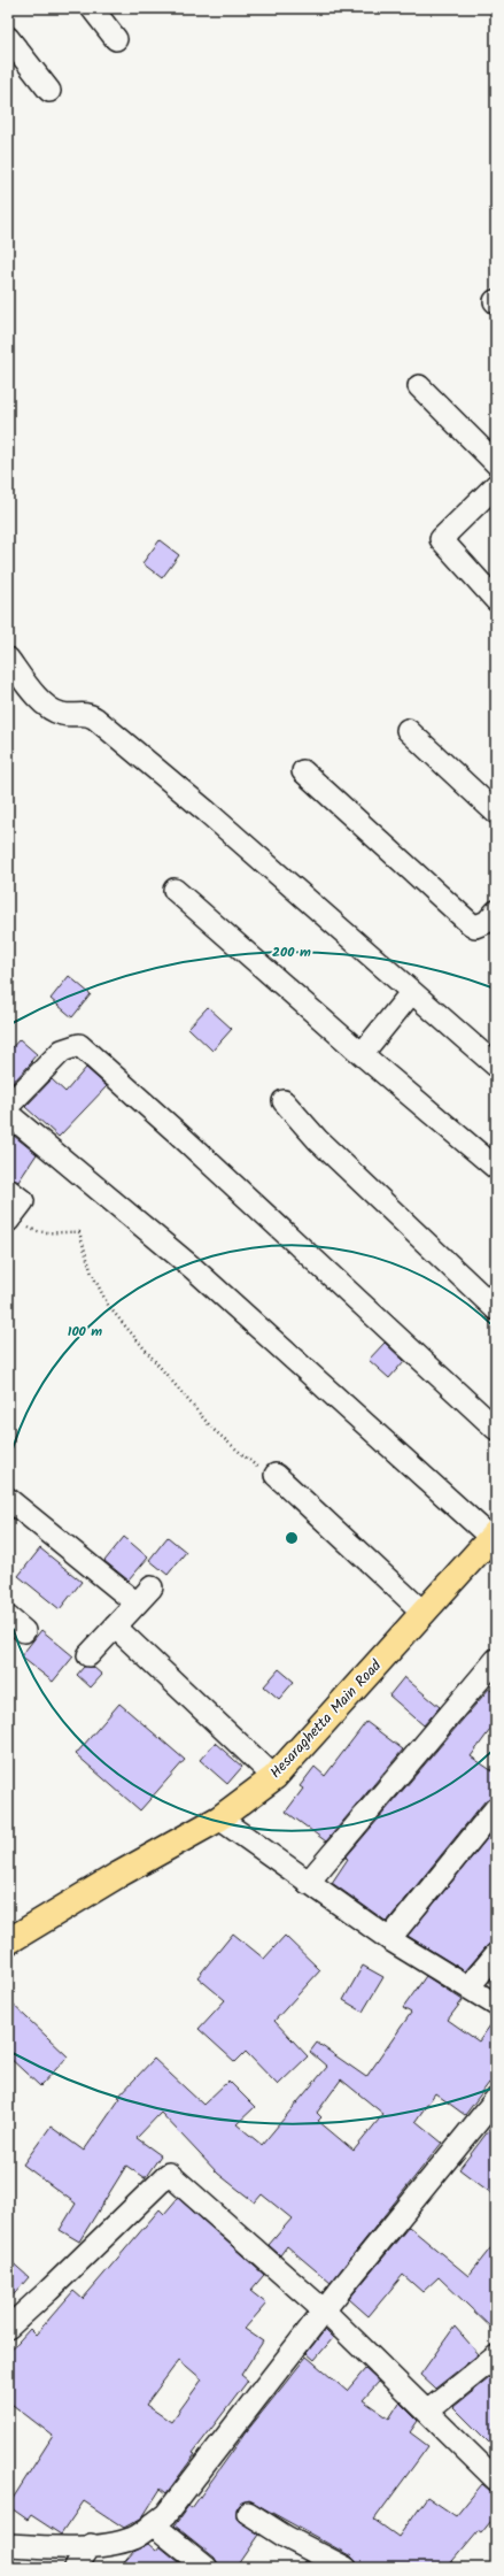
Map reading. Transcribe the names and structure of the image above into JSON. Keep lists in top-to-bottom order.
{
  "streets": {
    "main road": ["Hesaraghetta Main Road"]
  },
  "rings": ["200 m", "100 m"]
}
